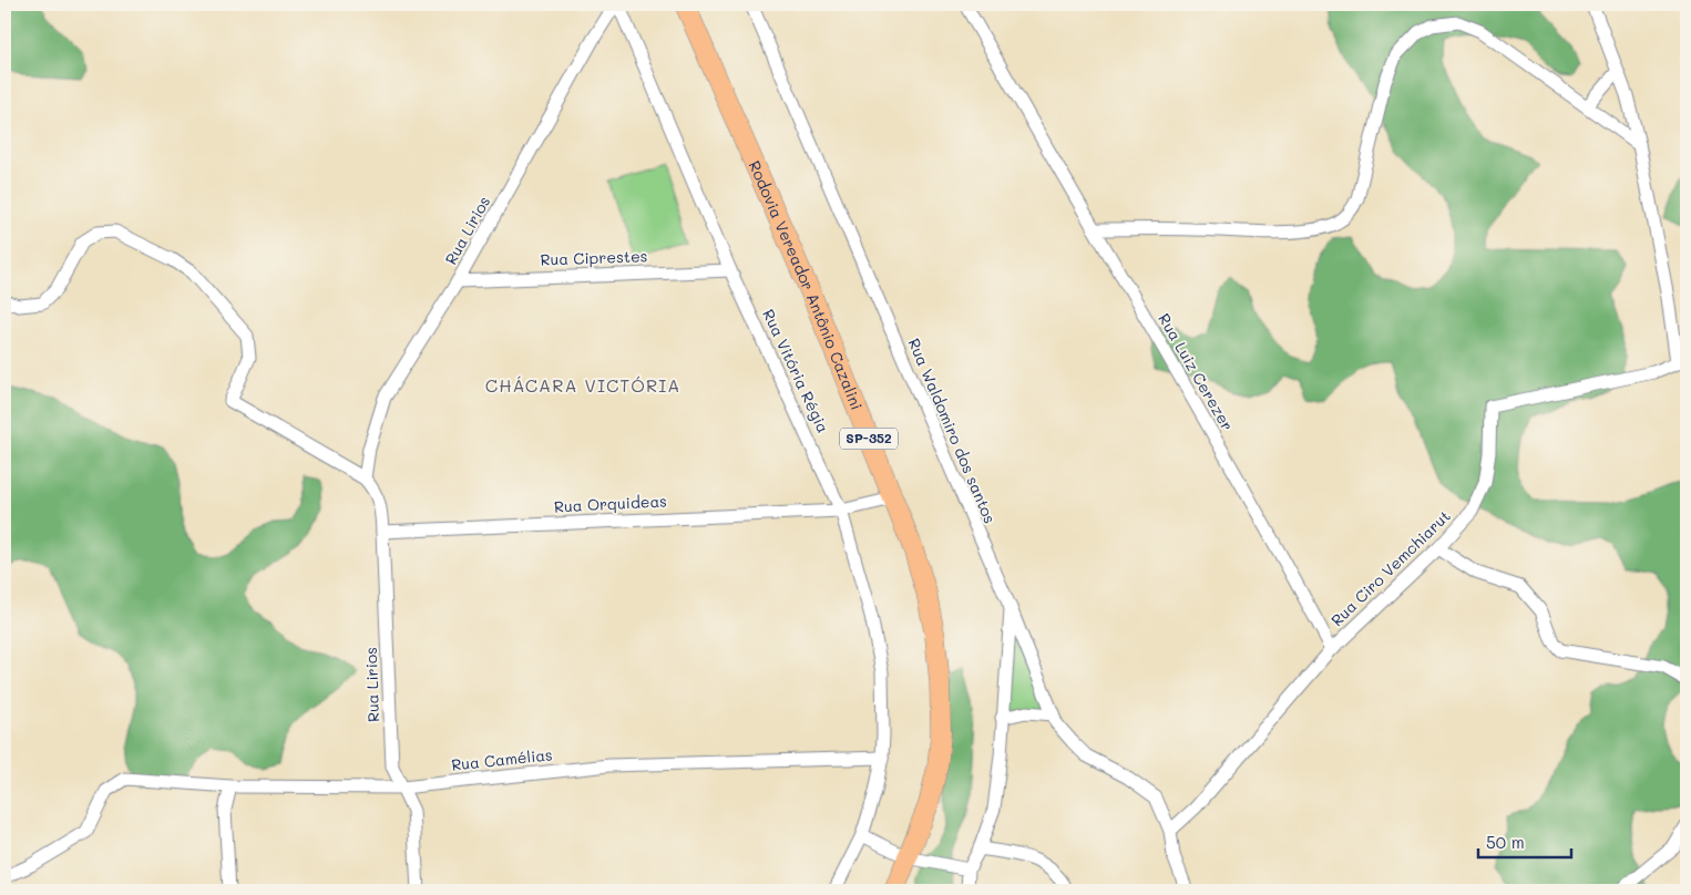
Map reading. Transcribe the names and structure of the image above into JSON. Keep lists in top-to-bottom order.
{
  "streets": {
    "main road": ["Rodovia Vereador Antônio Cazalini", "SP-352"],
    "street": [
      "Rua Lirios",
      "Rua Ciprestes",
      "Rua Vitória Régia",
      "Rua Luiz Cerezer",
      "Rua Waldomiro dos santos",
      "Rua Orquideas",
      "Rua Ciro Vemchiarut",
      "Rua Camélias"
    ]
  },
  "crossings": [
    ["Rua Lirios", "Rua Ciprestes"],
    ["Rua Lirios", "Rua Vitória Régia"],
    ["Rua Lirios", "Rua Orquideas"],
    ["Rua Lirios", "Rua Camélias"],
    ["Rua Ciprestes", "Rua Vitória Régia"],
    ["Rodovia Vereador Antônio Cazalini", "Rua Orquideas"],
    ["Rua Vitória Régia", "Rua Orquideas"],
    ["Rua Vitória Régia", "Rua Camélias"],
    ["Rua Luiz Cerezer", "Rua Ciro Vemchiarut"],
    ["Rua Waldomiro dos santos", "Rua Ciro Vemchiarut"]
  ],
  "districts": ["CHÁCARA VICTÓRIA"],
  "scale_bar": "50 m"
}
